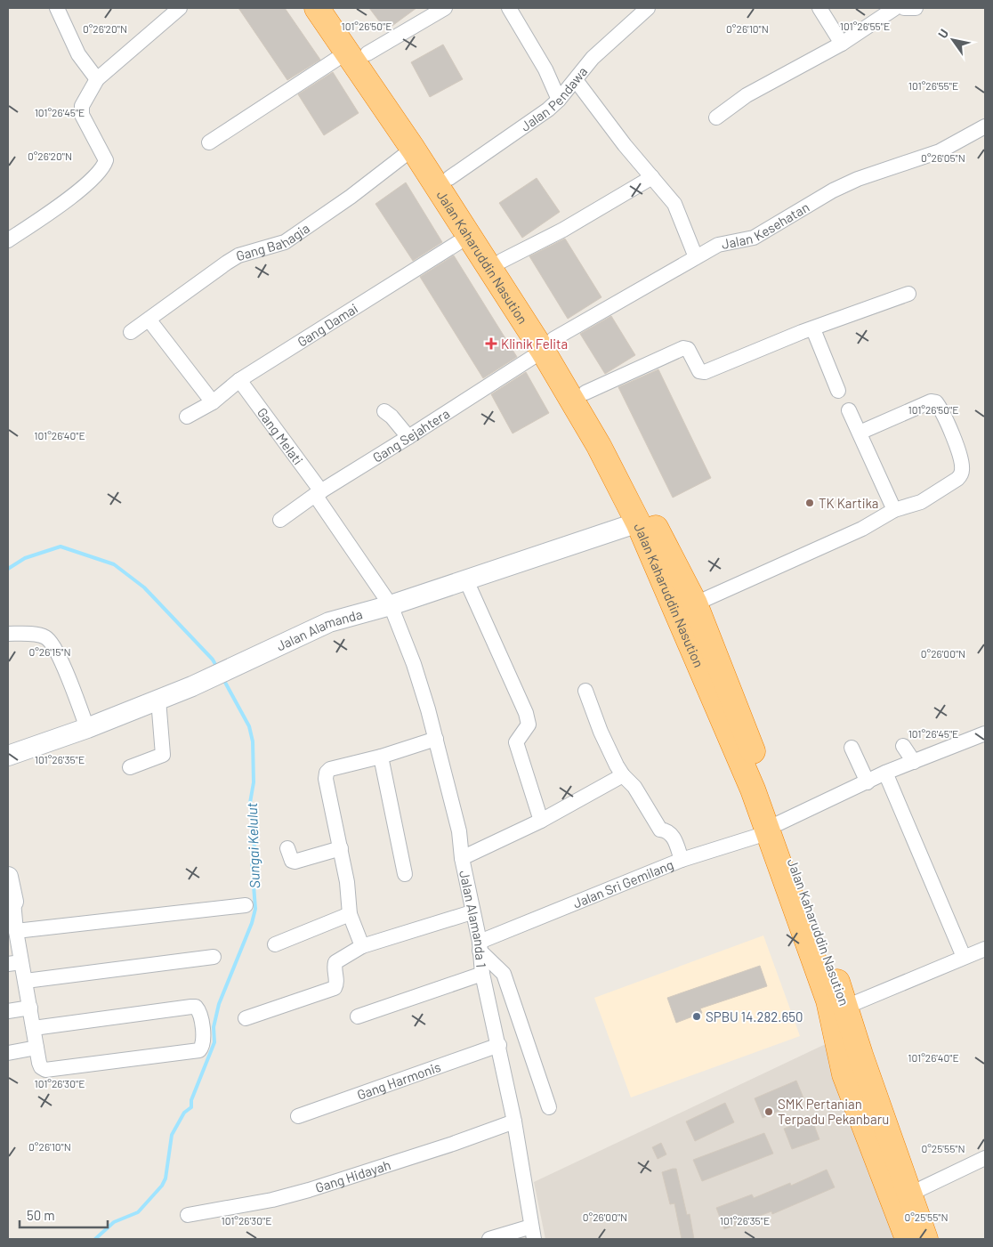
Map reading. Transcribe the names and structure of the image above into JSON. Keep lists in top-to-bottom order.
{
  "streets": {
    "highway": ["Jalan Kaharuddin Nasution"],
    "street": [
      "Jalan Pendawa",
      "Jalan Kesehatan",
      "Gang Bahagia",
      "Gang Damai",
      "Gang Sejahtera",
      "Gang Melati",
      "Jalan Alamanda",
      "Jalan Sri Gemilang",
      "Jalan Alamanda 1",
      "Gang Harmonis",
      "Gang Hidayah"
    ]
  },
  "crossings": [
    ["Jalan Pendawa", "Jalan Kaharuddin Nasution"],
    ["Jalan Kesehatan", "Jalan Kaharuddin Nasution"],
    ["Jalan Kesehatan", "Gang Sejahtera"],
    ["Gang Bahagia", "Jalan Kaharuddin Nasution"],
    ["Jalan Kaharuddin Nasution", "Gang Damai"],
    ["Jalan Kaharuddin Nasution", "Gang Sejahtera"],
    ["Jalan Kaharuddin Nasution", "Jalan Alamanda"],
    ["Jalan Kaharuddin Nasution", "Jalan Sri Gemilang"],
    ["Gang Damai", "Gang Melati"],
    ["Gang Sejahtera", "Gang Melati"],
    ["Gang Melati", "Jalan Alamanda"],
    ["Gang Melati", "Jalan Alamanda 1"],
    ["Jalan Alamanda", "Jalan Alamanda 1"],
    ["Jalan Sri Gemilang", "Jalan Alamanda 1"],
    ["Jalan Alamanda 1", "Gang Harmonis"],
    ["Jalan Alamanda 1", "Gang Hidayah"]
  ],
  "water": ["Sungai Kelulut"],
  "places": {
    "health": ["Klinik Felita"],
    "other": ["TK Kartika", "SPBU 14.282.650", "SMK Pertanian Terpadu Pekanbaru"]
  },
  "scale_bar": "50 m",
  "north": "top left",
  "coordinates": [
    "101°26'55\"E",
    "101°26'50\"E",
    "0°26'20\"N",
    "0°26'10\"N",
    "101°26'45\"E",
    "0°26'05\"N",
    "101°26'40\"E",
    "0°26'15\"N",
    "0°26'00\"N",
    "101°26'35\"E",
    "101°26'30\"E",
    "0°25'55\"N"
  ]
}
